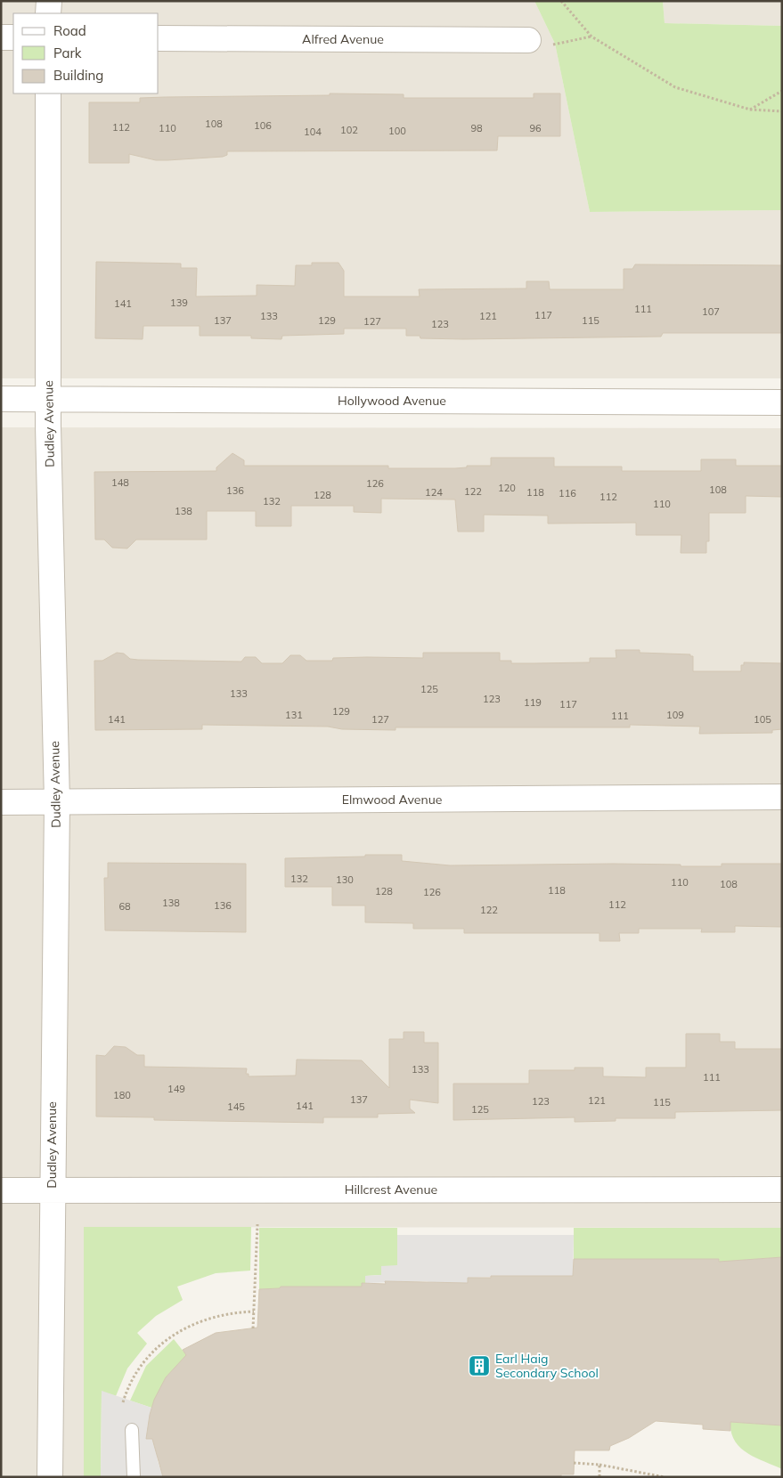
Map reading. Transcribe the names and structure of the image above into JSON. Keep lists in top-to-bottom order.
{
  "streets": {
    "street": [
      "Alfred Avenue",
      "Hollywood Avenue",
      "Dudley Avenue",
      "Elmwood Avenue",
      "Hillcrest Avenue"
    ]
  },
  "crossings": [
    ["Hollywood Avenue", "Dudley Avenue"],
    ["Dudley Avenue", "Elmwood Avenue"],
    ["Dudley Avenue", "Hillcrest Avenue"]
  ],
  "places": {
    "building": ["Earl Haig Secondary School"]
  },
  "house_numbers": [
    "108",
    "106",
    "112",
    "110",
    "98",
    "96",
    "102",
    "100",
    "104",
    "139",
    "141",
    "111",
    "107",
    "117",
    "133",
    "121",
    "137",
    "129",
    "115",
    "127",
    "123",
    "148",
    "126",
    "120",
    "108",
    "136",
    "122",
    "124",
    "118",
    "116",
    "128",
    "112",
    "132",
    "110",
    "138",
    "125",
    "133",
    "123",
    "119",
    "117",
    "129",
    "131",
    "109",
    "111",
    "141",
    "127",
    "105",
    "132",
    "130",
    "110",
    "108",
    "118",
    "128",
    "126",
    "138",
    "112",
    "136",
    "68",
    "122",
    "133",
    "111",
    "149",
    "180",
    "137",
    "121",
    "123",
    "115",
    "141",
    "145",
    "125"
  ],
  "legend": ["Road", "Park", "Building"]
}
